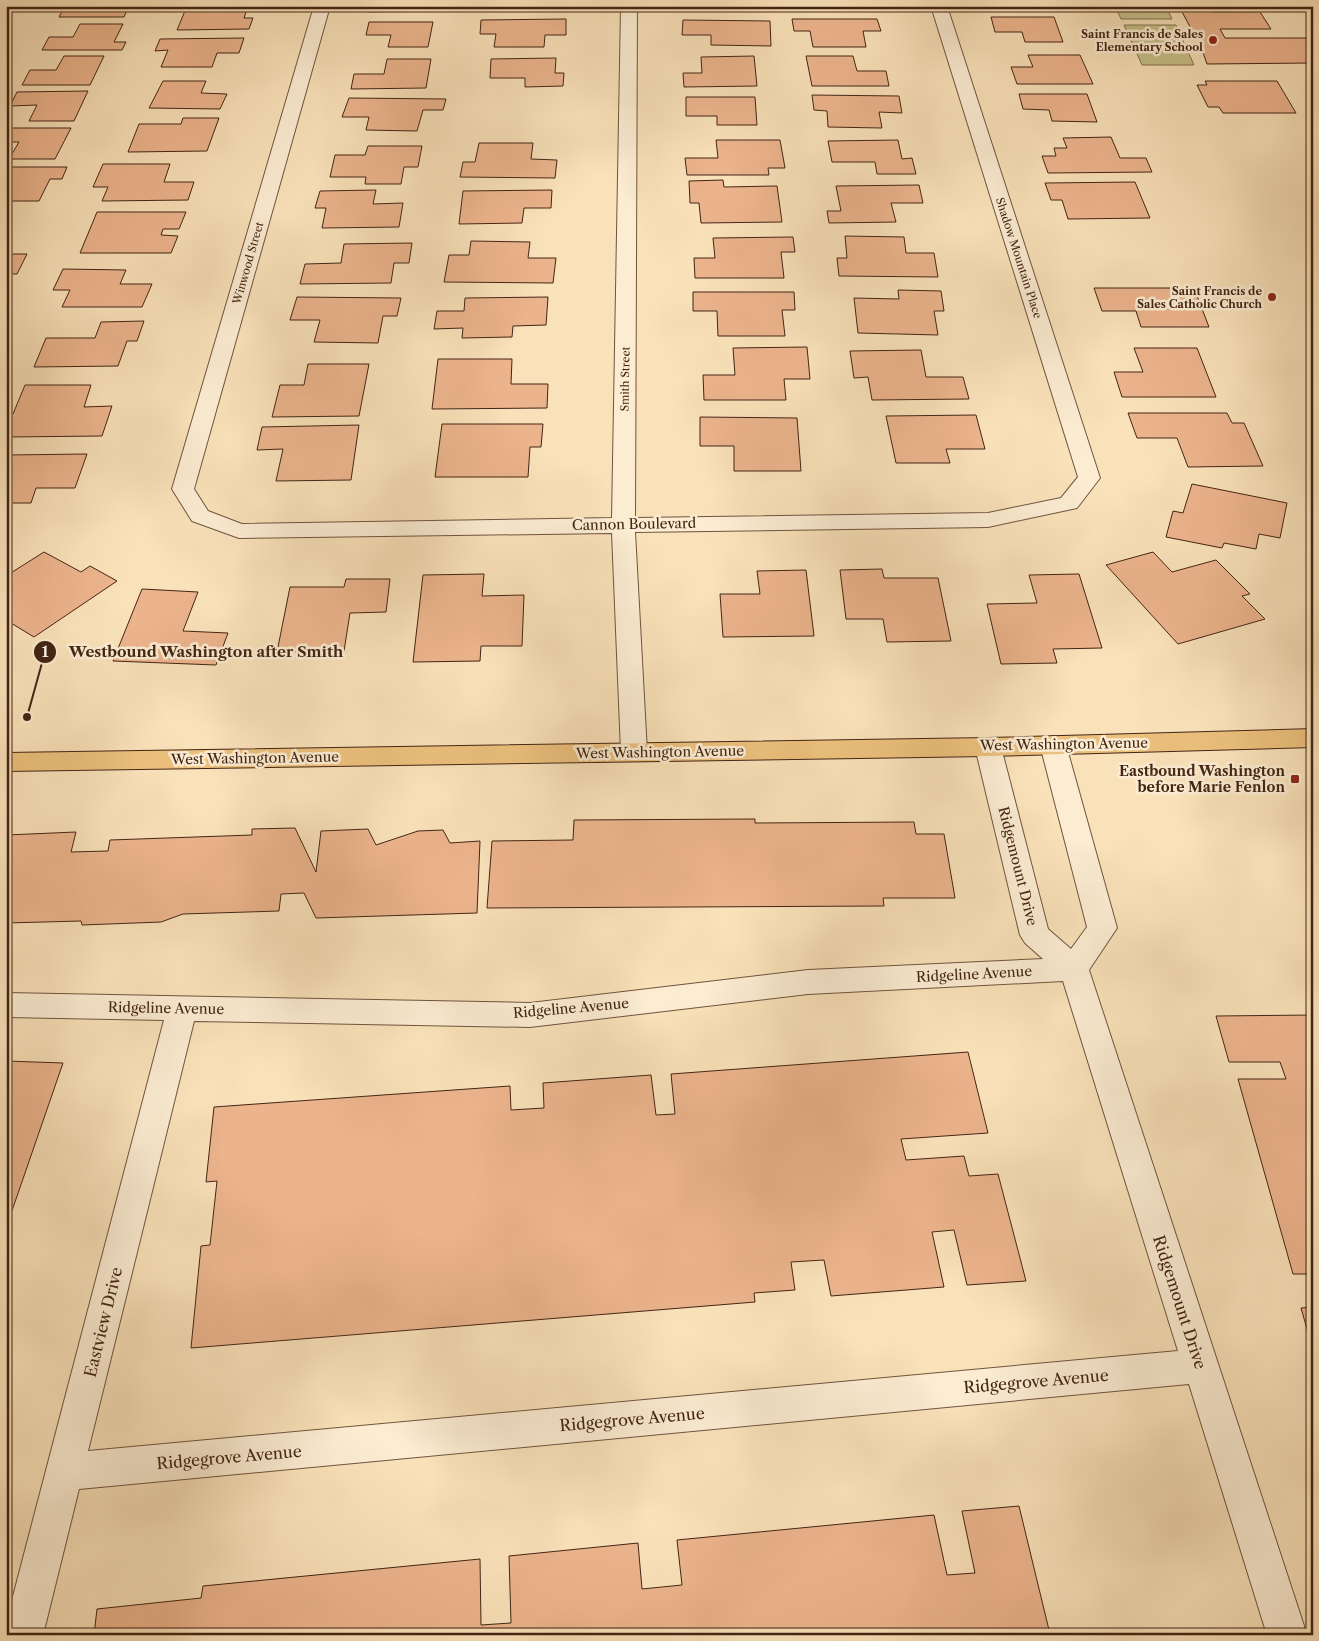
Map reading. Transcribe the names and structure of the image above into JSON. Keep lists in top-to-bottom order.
{
  "streets": {
    "main road": ["West Washington Avenue"],
    "street": [
      "Shadow Mountain Place",
      "Winwood Street",
      "Smith Street",
      "Cannon Boulevard",
      "Ridgemount Drive",
      "Ridgeline Avenue",
      "Eastview Drive",
      "Ridgegrove Avenue"
    ]
  },
  "crossings": [
    ["Shadow Mountain Place", "Cannon Boulevard"],
    ["Winwood Street", "Cannon Boulevard"],
    ["Smith Street", "Cannon Boulevard"],
    ["Smith Street", "West Washington Avenue"],
    ["West Washington Avenue", "Ridgemount Drive"],
    ["Ridgemount Drive", "Ridgeline Avenue"],
    ["Ridgemount Drive", "Ridgegrove Avenue"],
    ["Ridgeline Avenue", "Eastview Drive"],
    ["Eastview Drive", "Ridgegrove Avenue"]
  ],
  "places": {
    "other": ["Saint Francis de Sales Elementary School", "Saint Francis de Sales Catholic Church", "Westbound Washington after Smith"],
    "transit": ["Eastbound Washington before Marie Fenlon"]
  }
}
